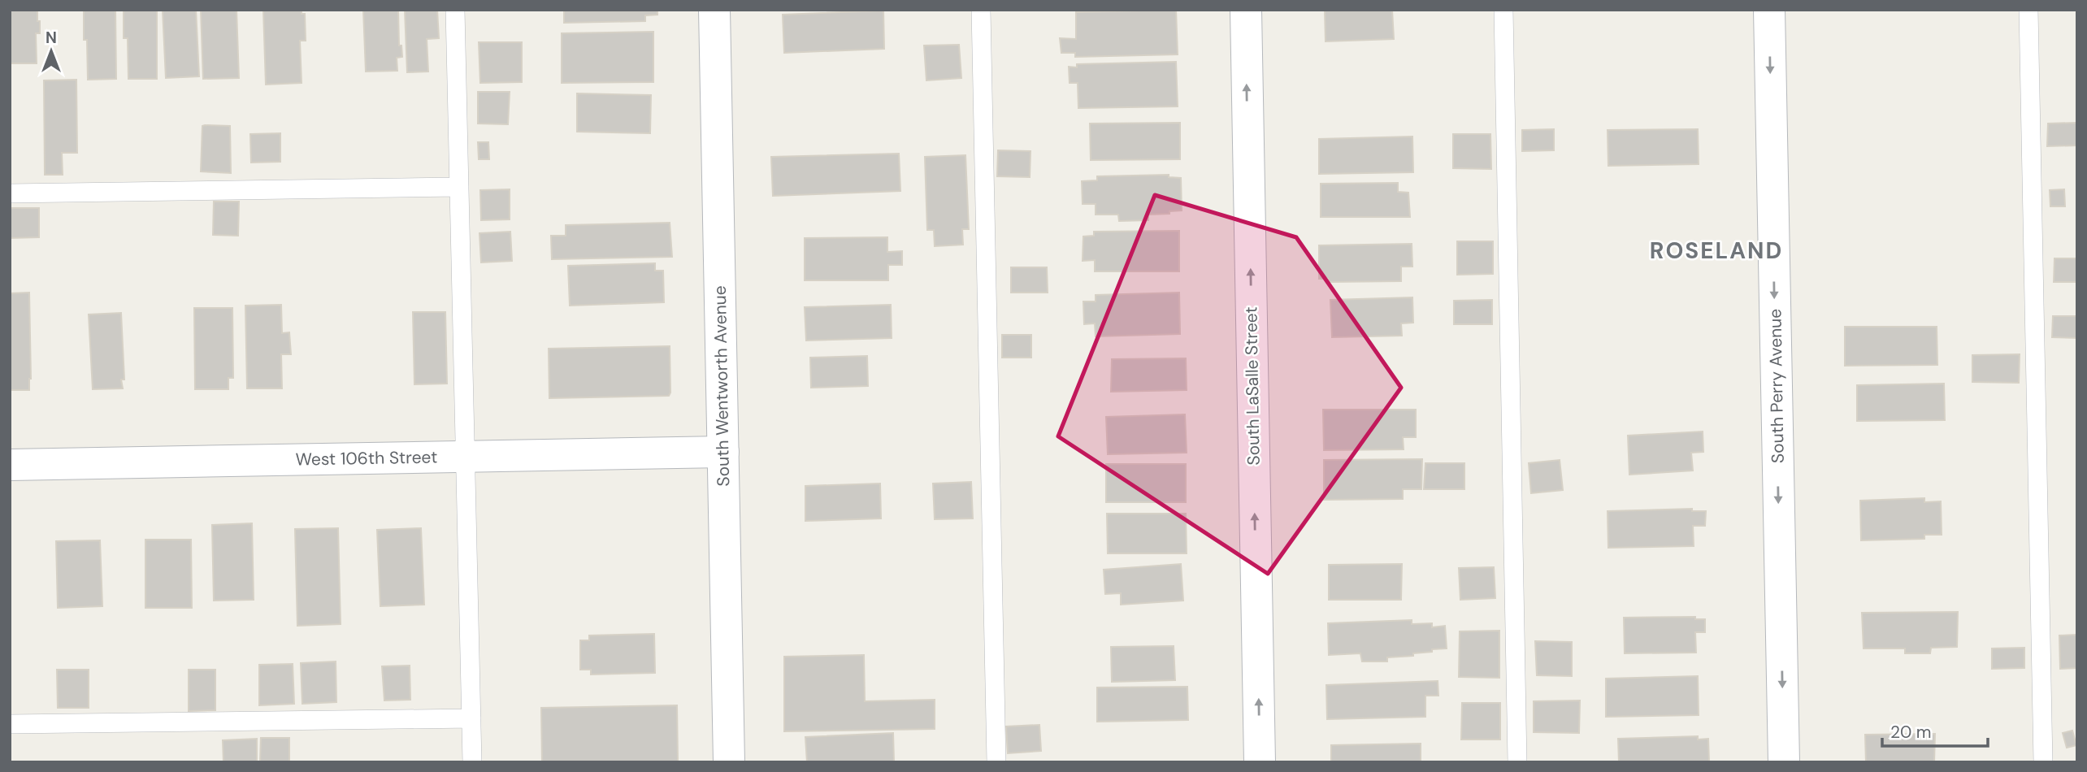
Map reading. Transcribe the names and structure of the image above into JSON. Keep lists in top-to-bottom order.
{
  "streets": {
    "street": [
      "South Wentworth Avenue",
      "South LaSalle Street",
      "South Perry Avenue",
      "West 106th Street"
    ]
  },
  "crossings": [
    ["South Wentworth Avenue", "West 106th Street"]
  ],
  "one_way": ["South LaSalle Street", "South Perry Avenue"],
  "districts": ["ROSELAND"],
  "scale_bar": "20 m",
  "north": "top"
}
